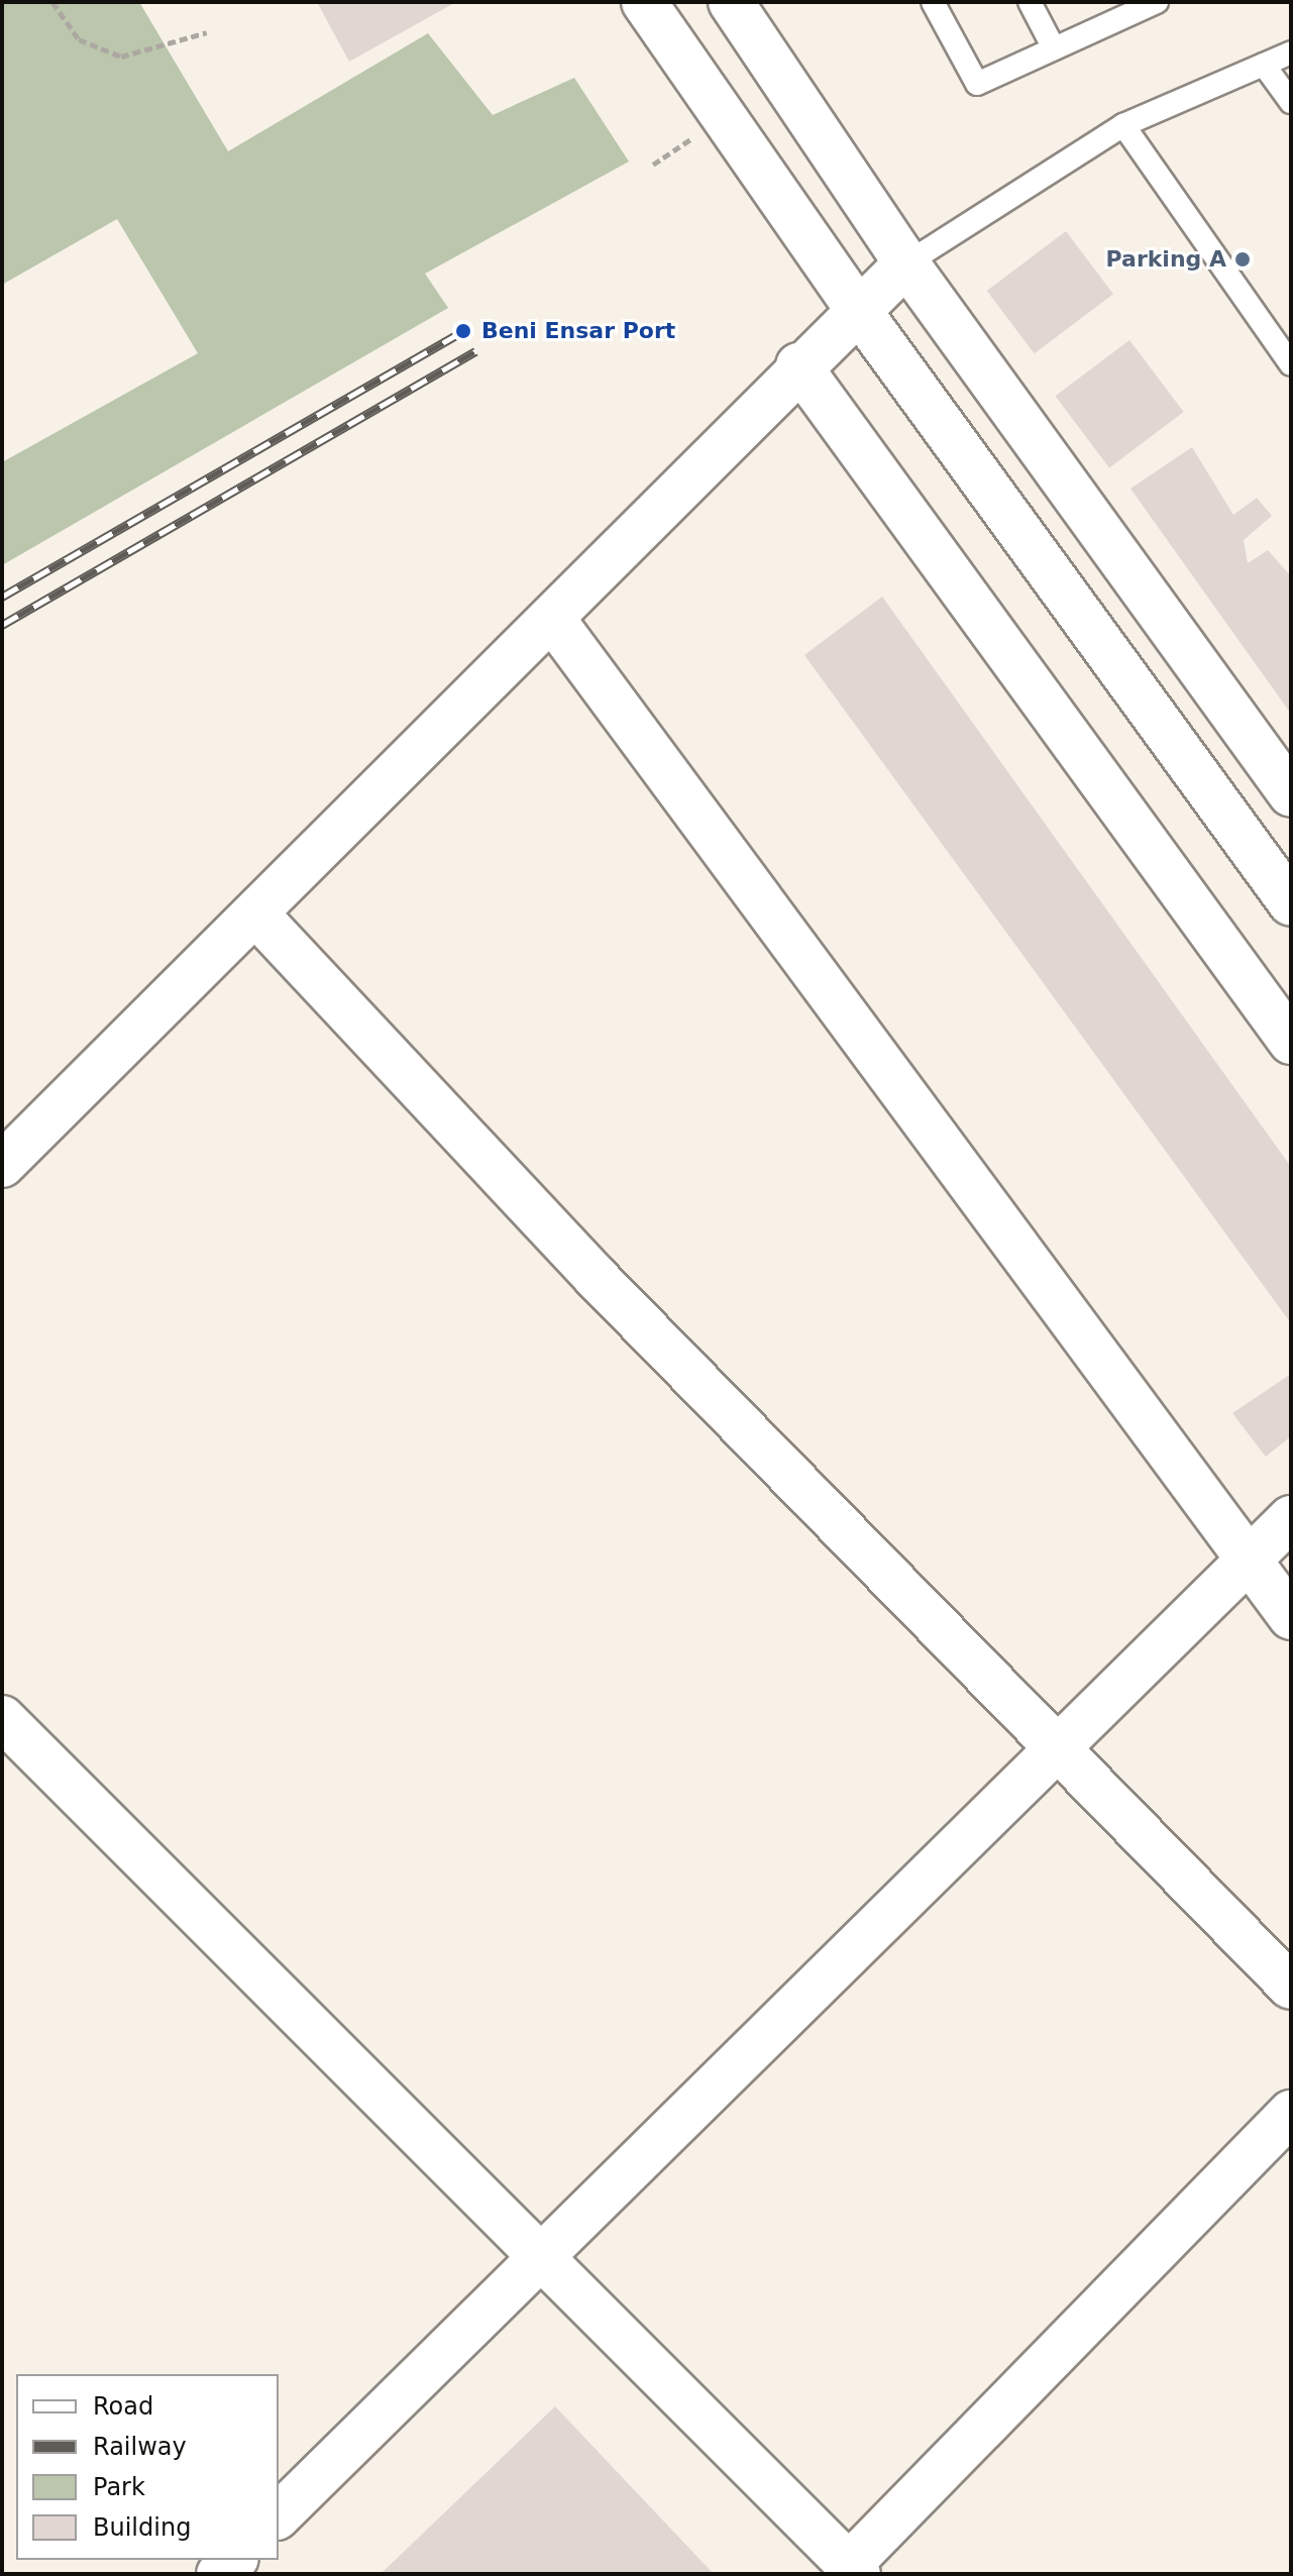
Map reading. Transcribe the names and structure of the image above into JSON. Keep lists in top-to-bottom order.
{
  "places": ["Parking A", "Beni Ensar Port"],
  "legend": [
    "Road",
    "Railway",
    "Park",
    "Building"
  ]
}
